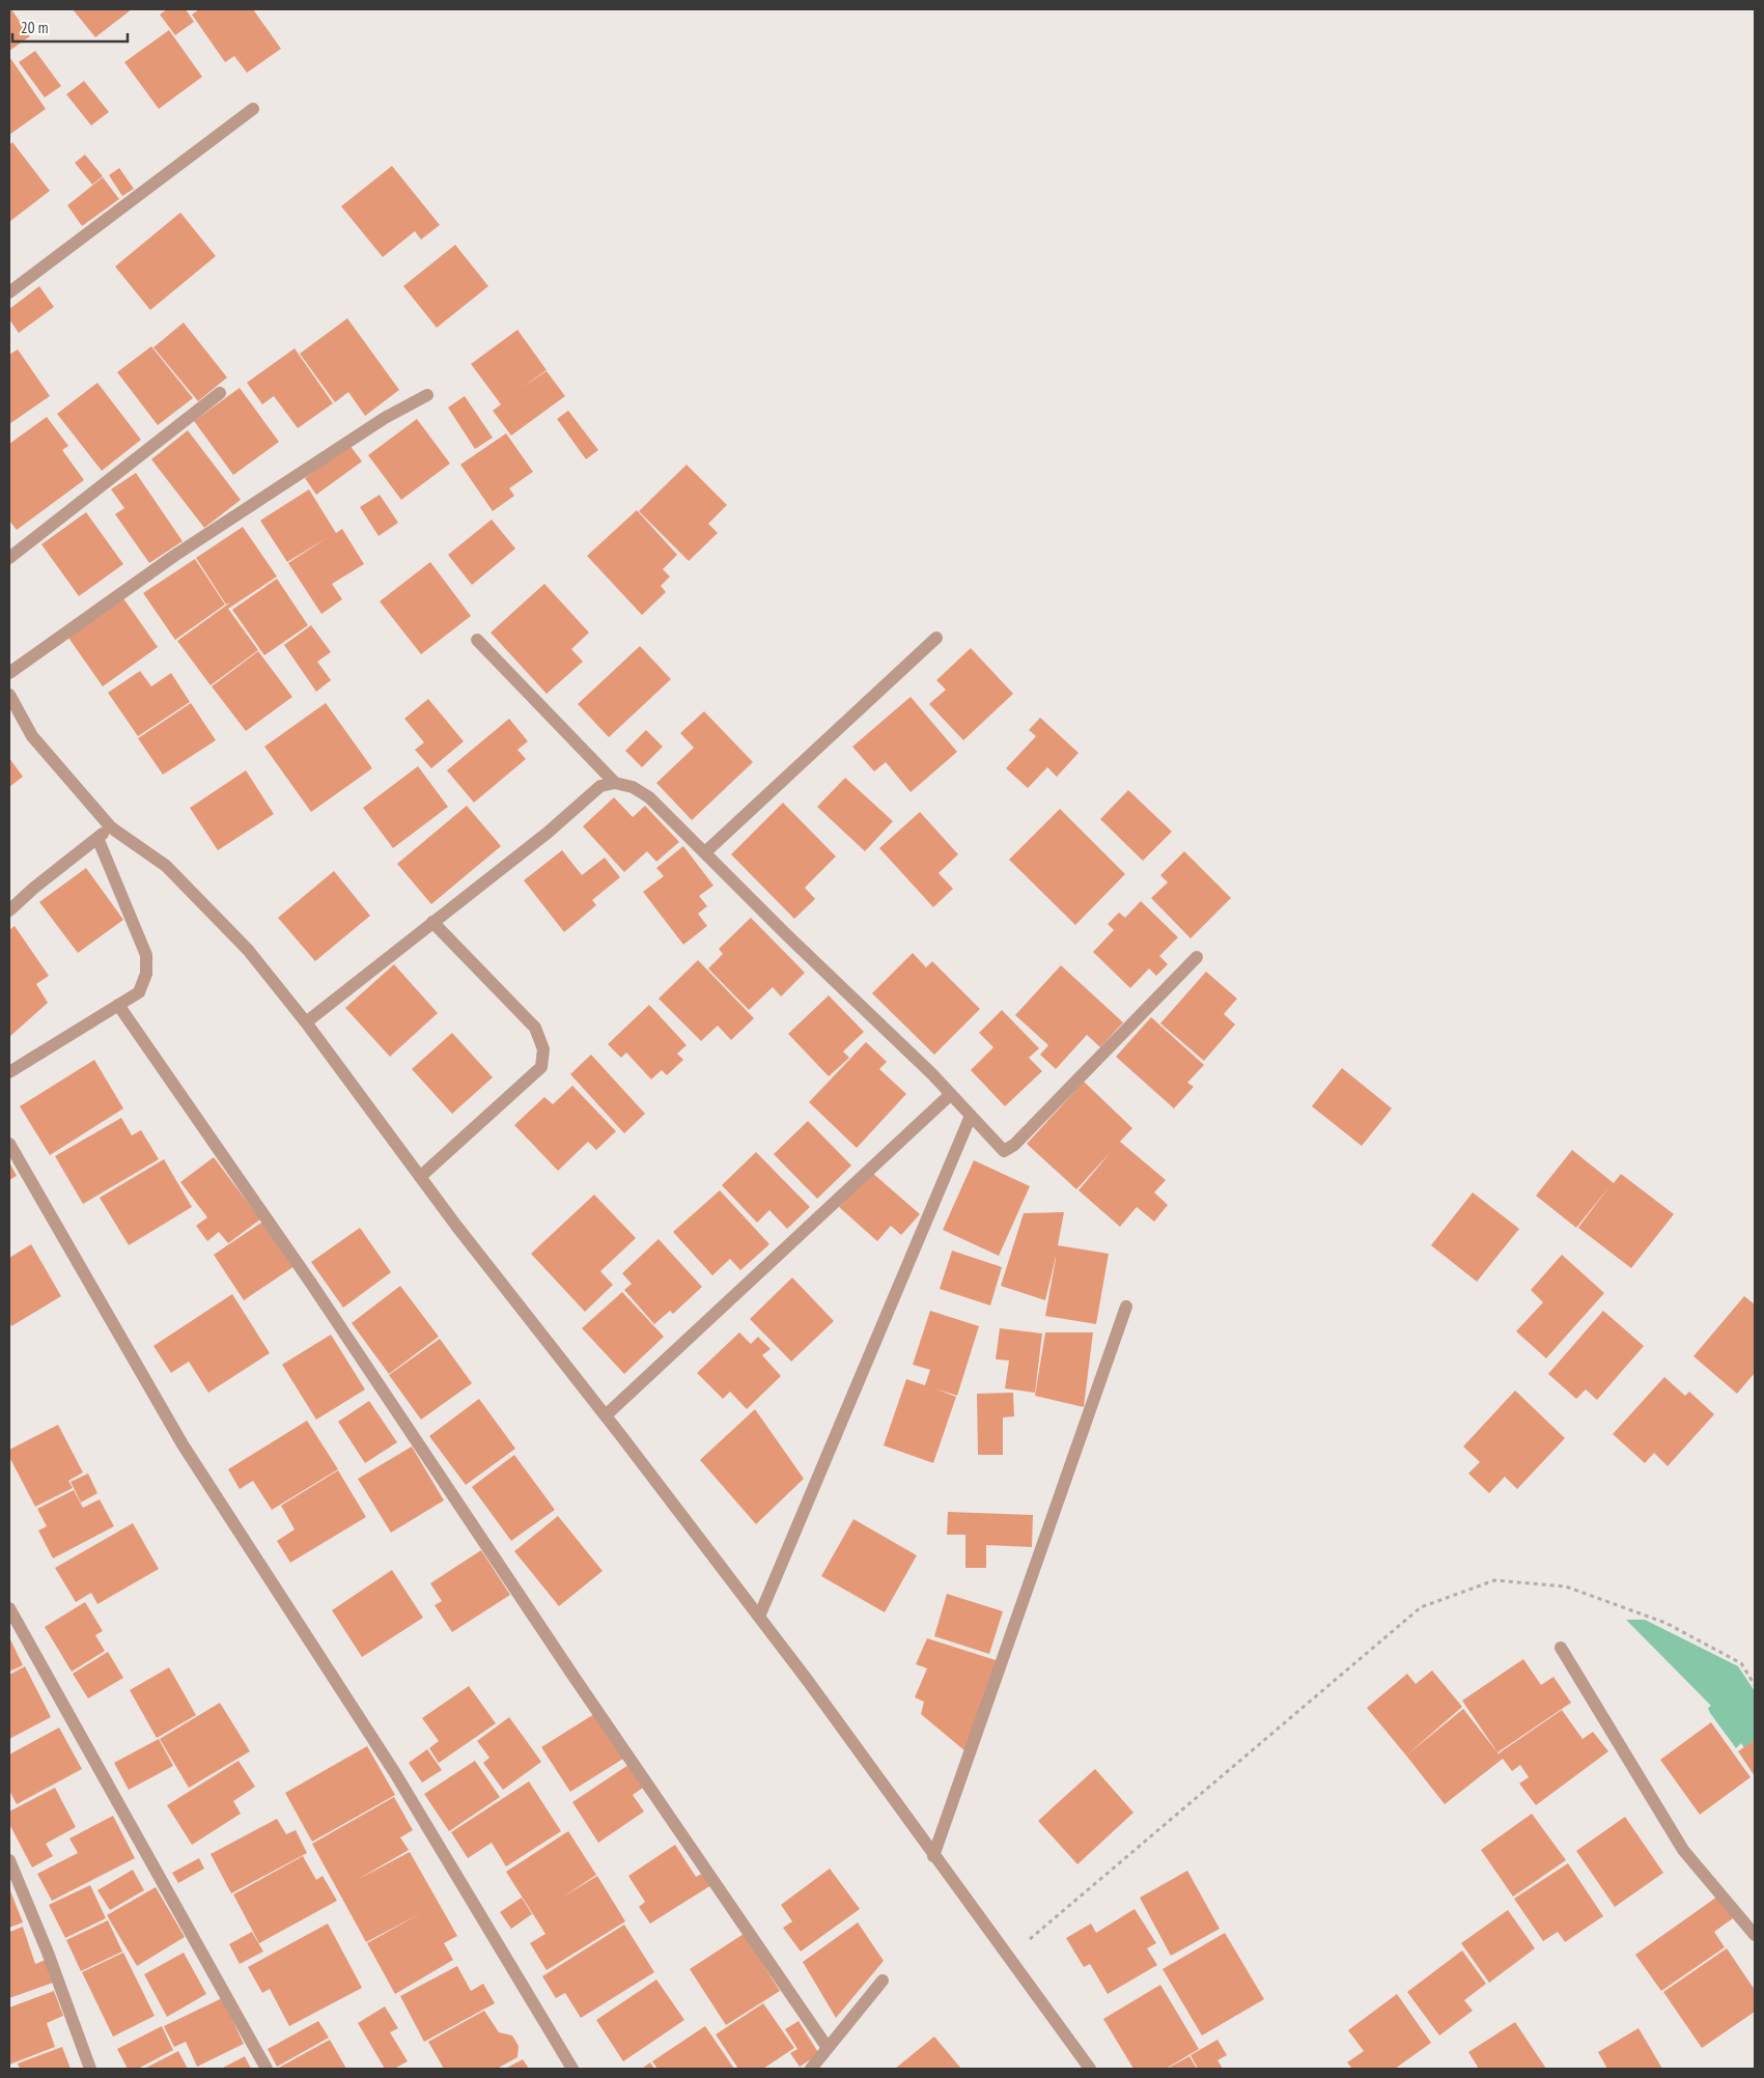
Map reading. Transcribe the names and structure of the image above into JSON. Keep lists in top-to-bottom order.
{
  "scale_bar": "20 m"
}
